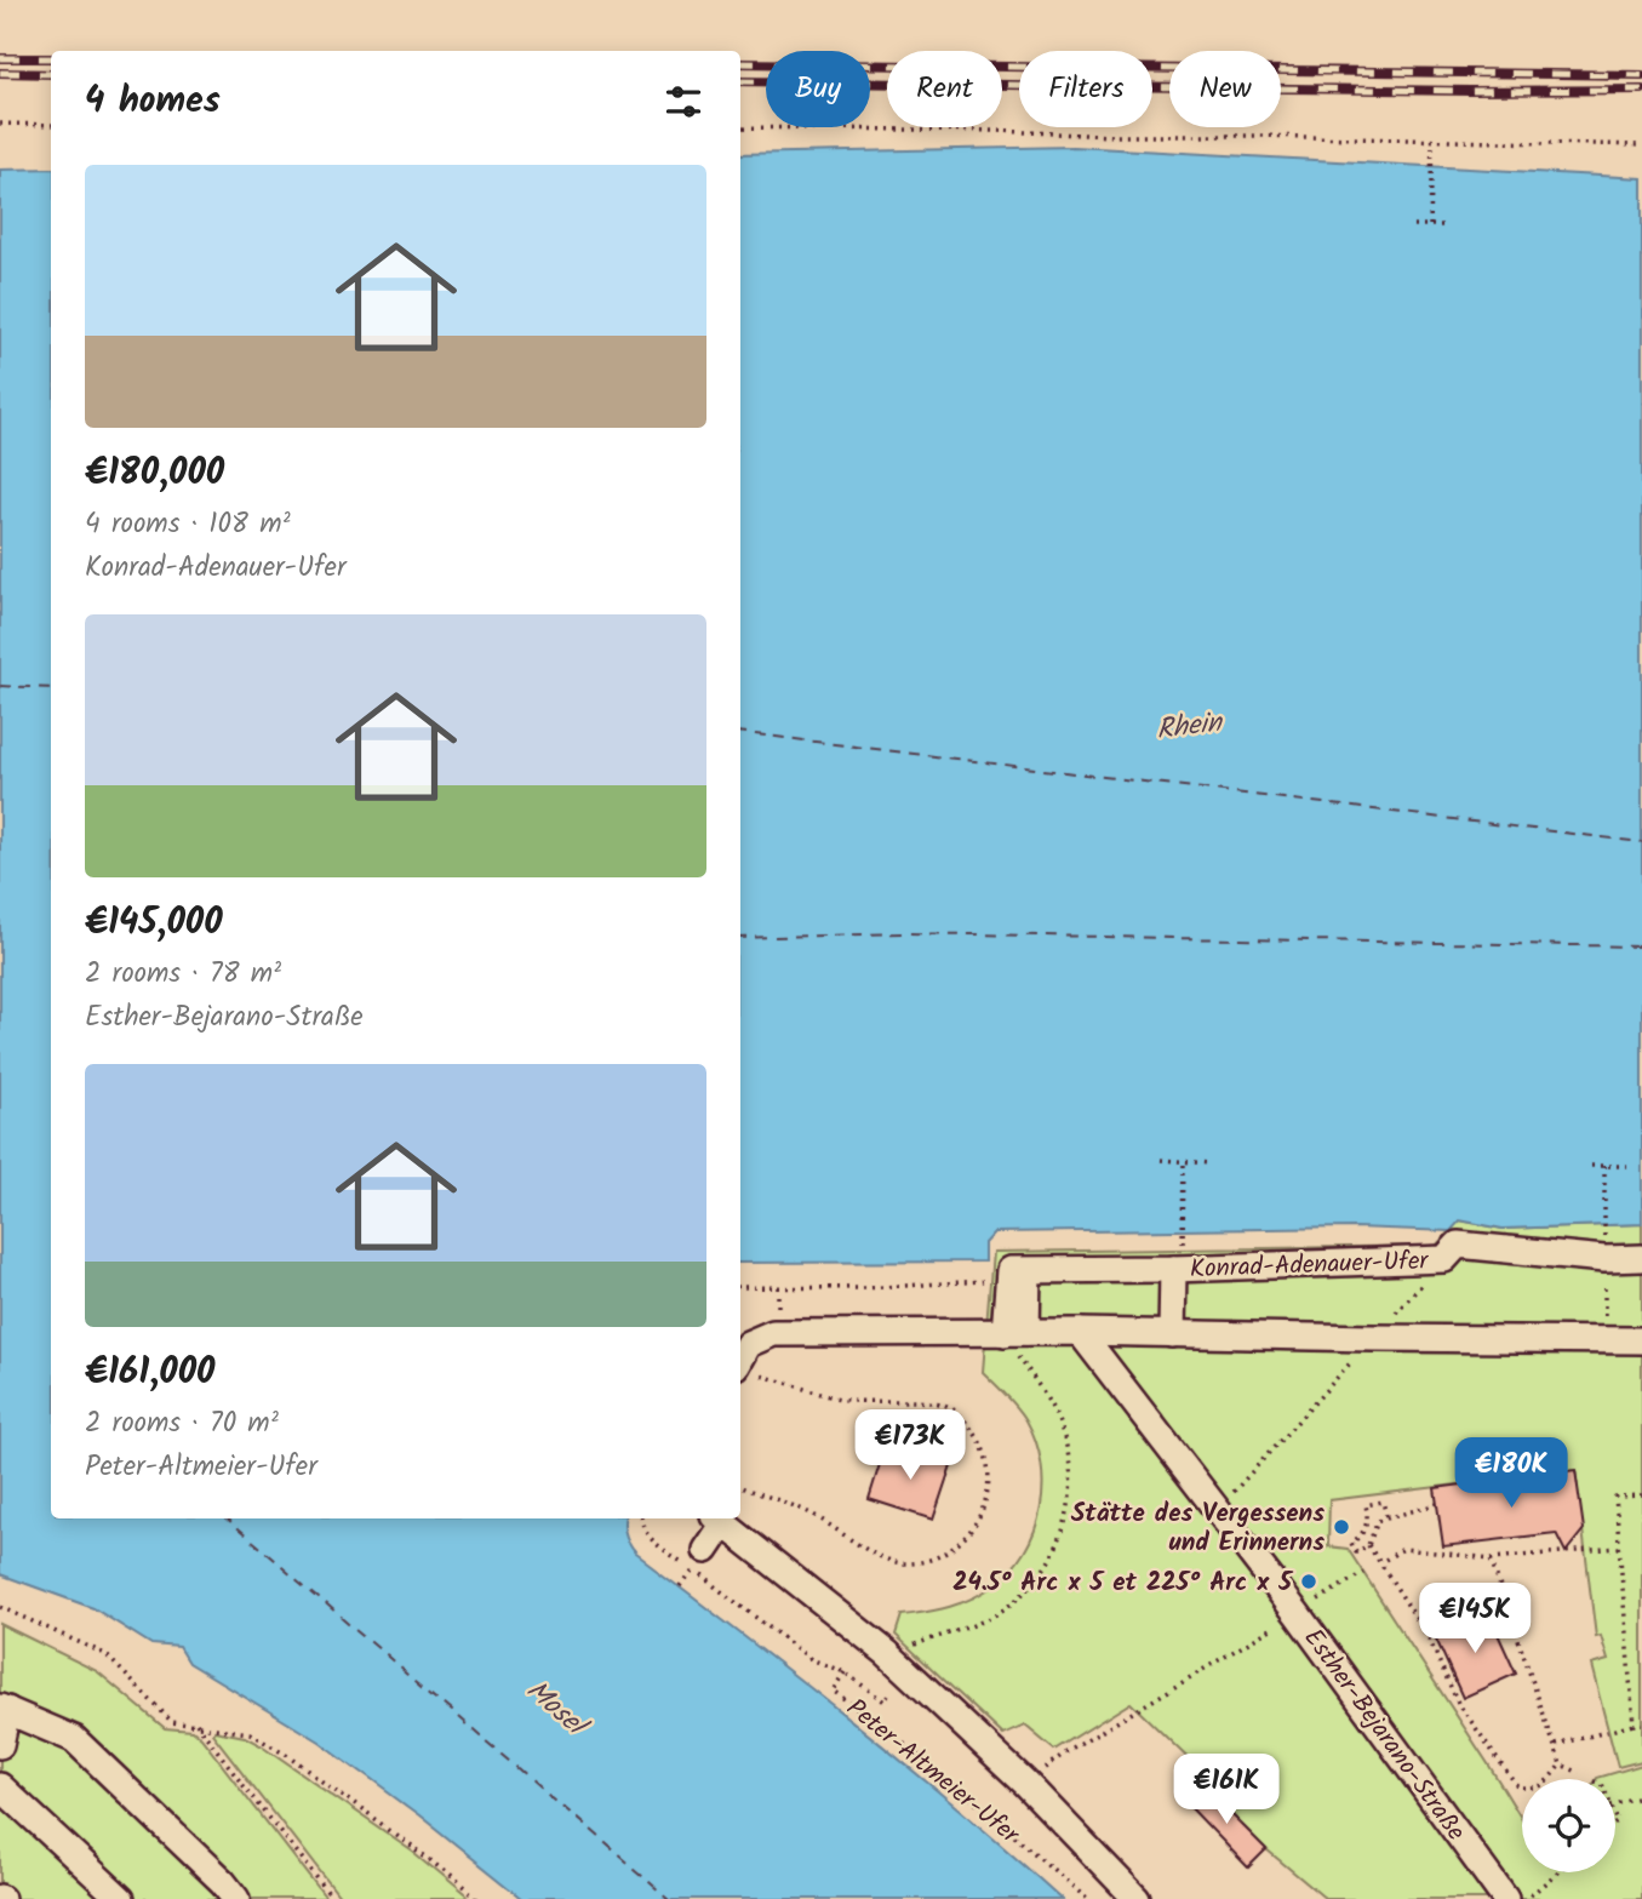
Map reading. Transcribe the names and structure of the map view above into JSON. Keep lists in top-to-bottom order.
{
  "streets": {
    "street": ["Konrad-Adenauer-Ufer", "Esther-Bejarano-Straße", "Peter-Altmeier-Ufer"]
  },
  "water": ["Rhein", "Mosel"],
  "places": ["Stätte des Vergessens und Erinnerns", "24.5° Arc x 5 et 225° Arc x 5"],
  "page": {
    "chip": [
      "Buy",
      "Rent",
      "Filters",
      "New"
    ],
    "heading": "4 homes",
    "list": [
      {
        "name": "€180,000",
        "note": "4 rooms · 108 m² · Konrad-Adenauer-Ufer"
      },
      {
        "name": "€145,000",
        "note": "2 rooms · 78 m² · Esther-Bejarano-Straße"
      },
      {
        "name": "€161,000",
        "note": "2 rooms · 70 m² · Peter-Altmeier-Ufer"
      }
    ],
    "price": [
      "€173K",
      "€180K",
      "€145K",
      "€161K"
    ]
  }
}
